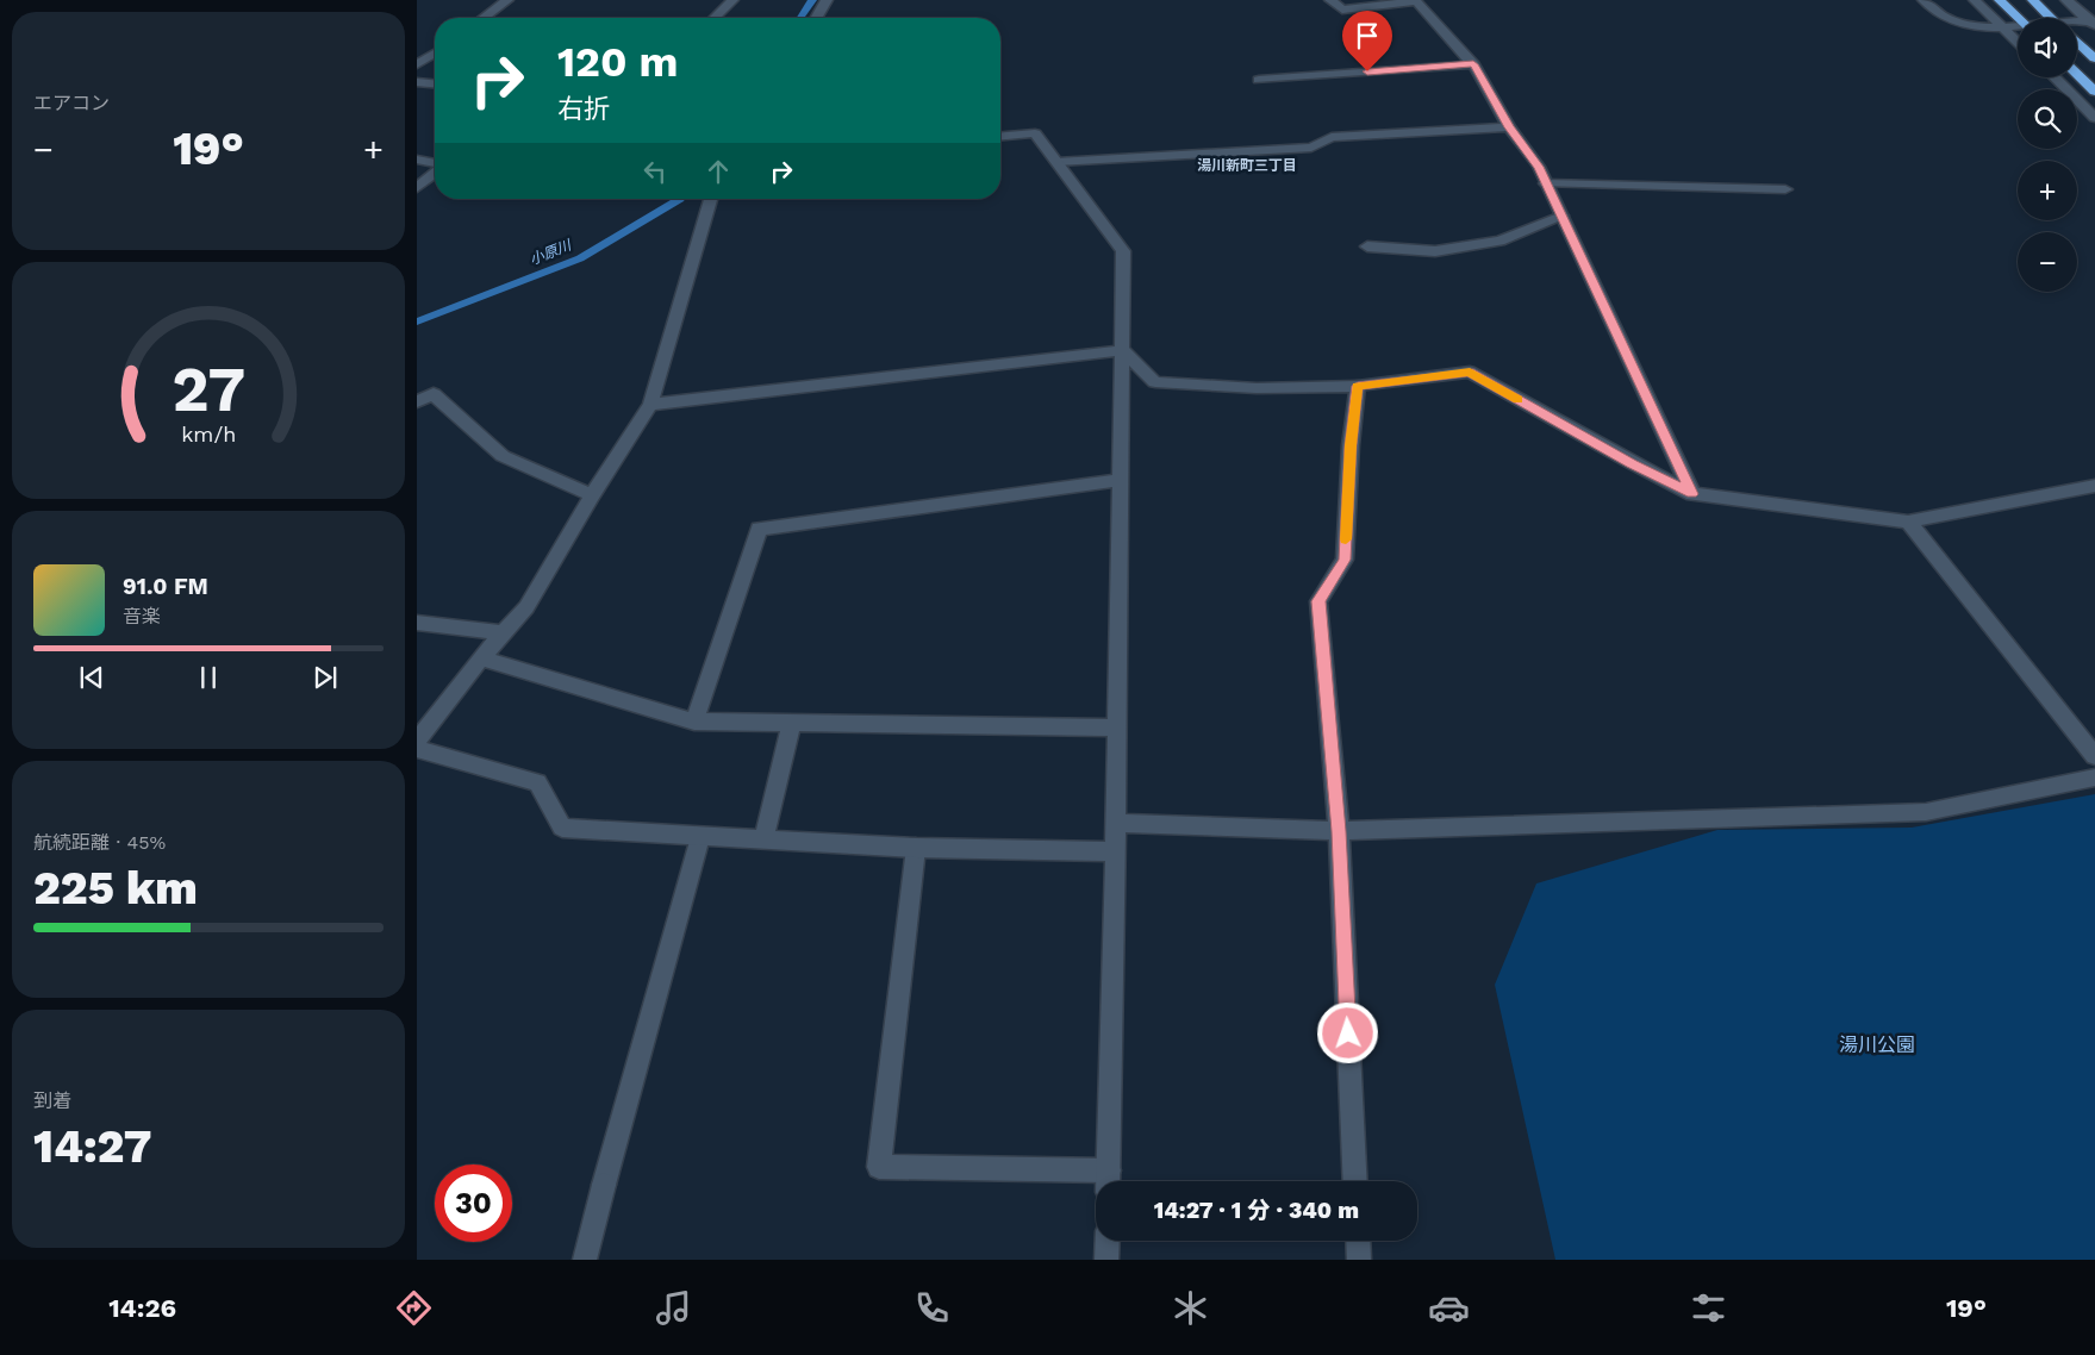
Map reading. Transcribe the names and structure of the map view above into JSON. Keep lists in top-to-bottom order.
{
  "districts": ["湯川新町三丁目"],
  "water": ["小原川"],
  "parks": ["湯川公園"],
  "page": {
    "tile": [
      "エアコン",
      ["航続距離 · 45%", "225 km"],
      ["到着", "14:27"]
    ],
    "map_buttons": ["+", "−"],
    "turn": ["120 m", "右折"],
    "heat": ["−", "19°", "+"],
    "song": ["91.0 FM", "音楽"],
    "limit": "30",
    "trip": "14:27 · 1 分 · 340 m",
    "tabs": ["14:26", "19°"],
    "gauge": ["27", "km/h"]
  }
}
